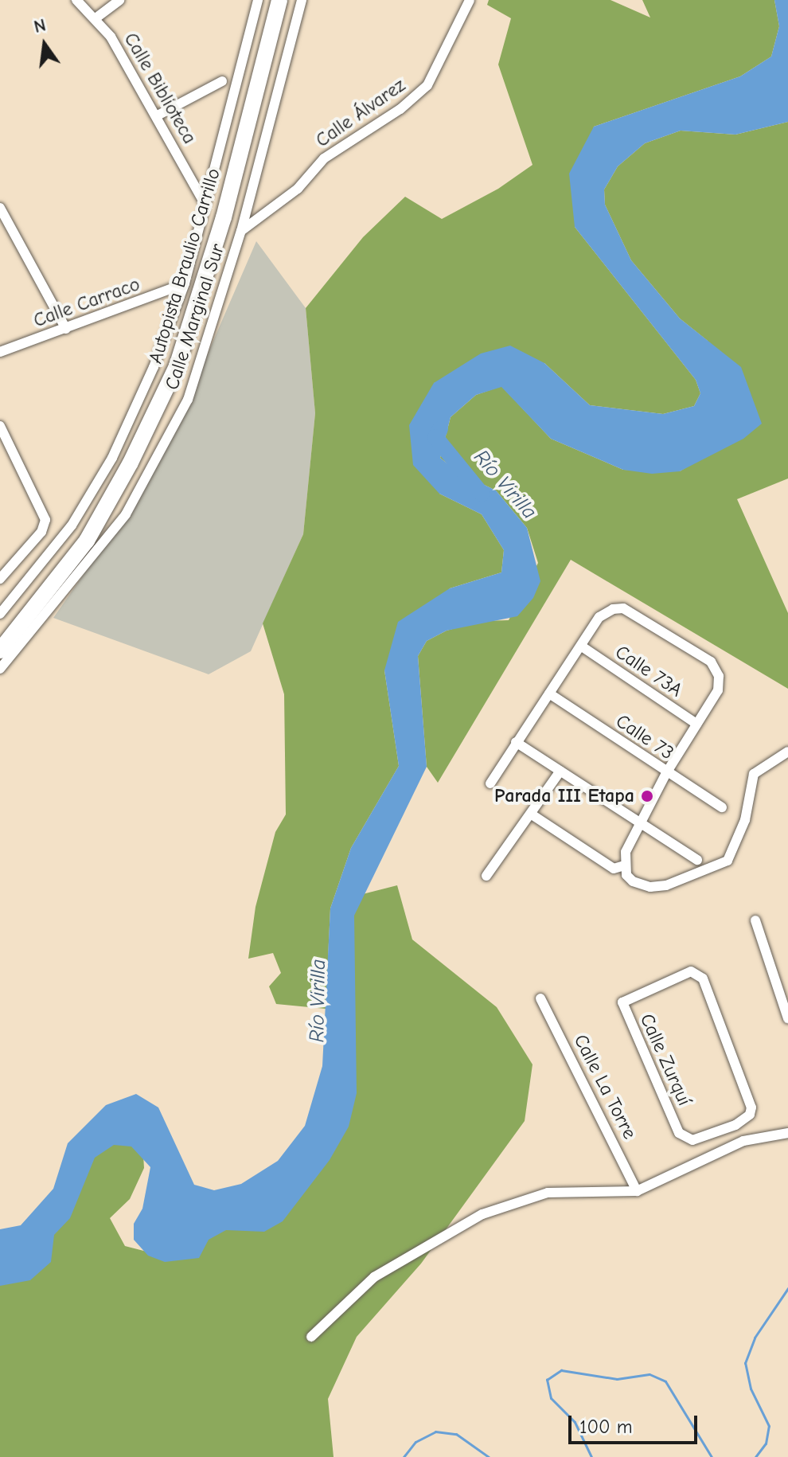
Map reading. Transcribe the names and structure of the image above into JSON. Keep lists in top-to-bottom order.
{
  "streets": {
    "highway": ["Autopista Braulio Carrillo"],
    "street": [
      "Calle Biblioteca",
      "Calle Álvarez",
      "Calle Carraco",
      "Calle Marginal Sur",
      "Calle 73A",
      "Calle 73",
      "Calle Zurquí",
      "Calle La Torre"
    ]
  },
  "crossings": [
    ["Calle Álvarez", "Calle Marginal Sur"],
    ["Autopista Braulio Carrillo", "Calle Marginal Sur"]
  ],
  "water": ["Río Virilla"],
  "places": ["Parada III Etapa"],
  "scale_bar": "100 m",
  "north": "top"
}
